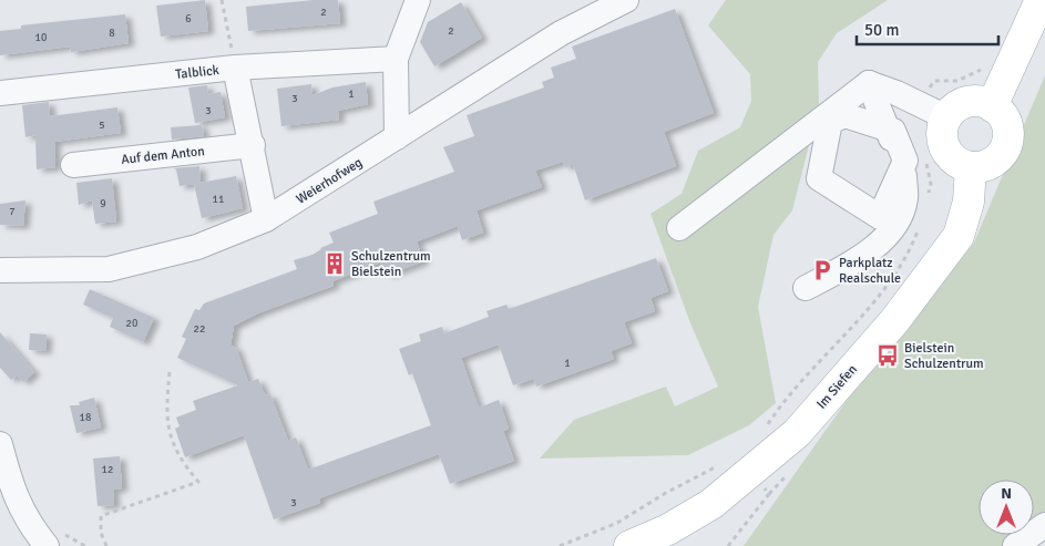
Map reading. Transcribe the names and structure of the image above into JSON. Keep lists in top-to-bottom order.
{
  "streets": {
    "main road": ["Im Siefen"],
    "street": ["Talblick", "Auf dem Anton", "Weierhofweg"]
  },
  "places": {
    "building": ["Schulzentrum Bielstein"],
    "parking": ["Parkplatz Realschule"],
    "bus stop": ["Bielstein Schulzentrum"]
  },
  "house_numbers": [
    "2",
    "6",
    "2",
    "8",
    "10",
    "1",
    "3",
    "3",
    "5",
    "11",
    "9",
    "7",
    "20",
    "22",
    "1",
    "18",
    "12",
    "3"
  ],
  "scale_bar": "50 m",
  "north": "top"
}
